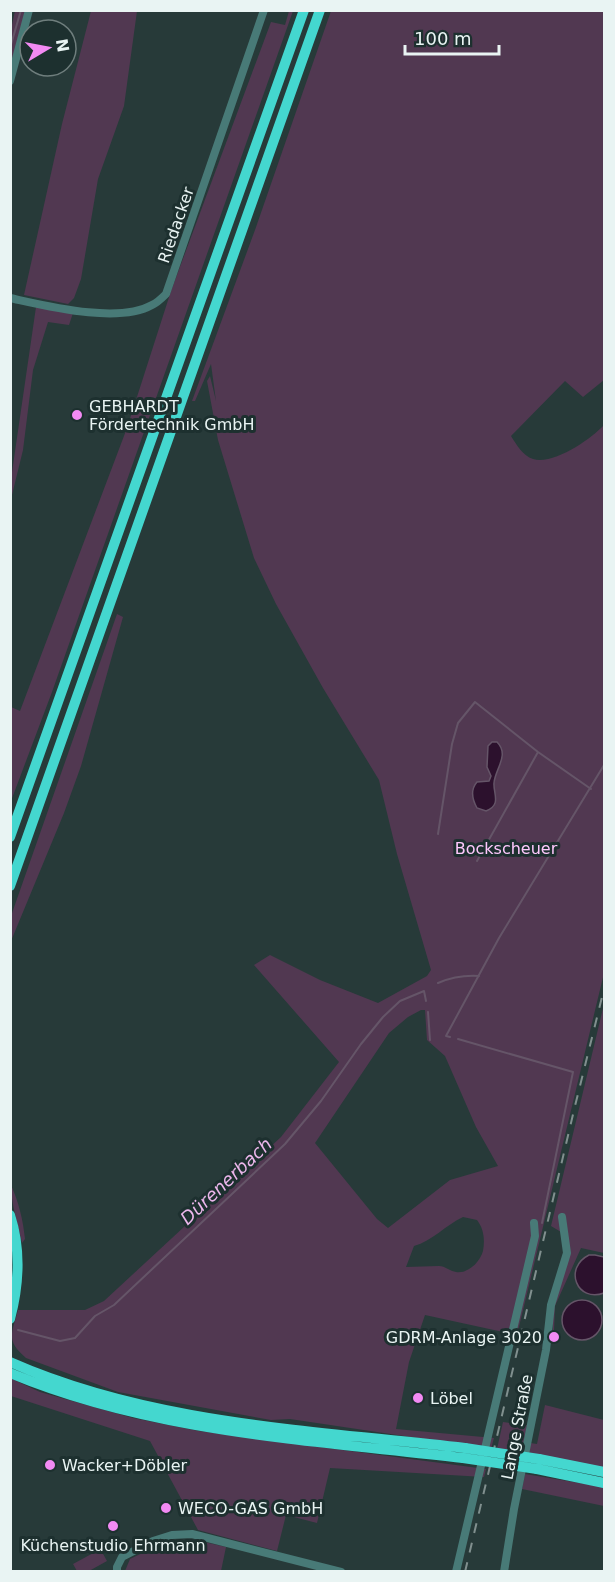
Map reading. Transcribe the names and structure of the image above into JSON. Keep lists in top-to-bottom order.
{
  "streets": {
    "street": ["Riedacker", "Lange Straße"]
  },
  "water": ["Dürenerbach"],
  "parks": ["Bockscheuer"],
  "places": [
    "GEBHARDT Fördertechnik GmbH",
    "GDRM-Anlage 3020",
    "Löbel",
    "Wacker+Döbler",
    "WECO-GAS GmbH",
    "Küchenstudio Ehrmann"
  ],
  "scale_bar": "100 m",
  "north": "right"
}
